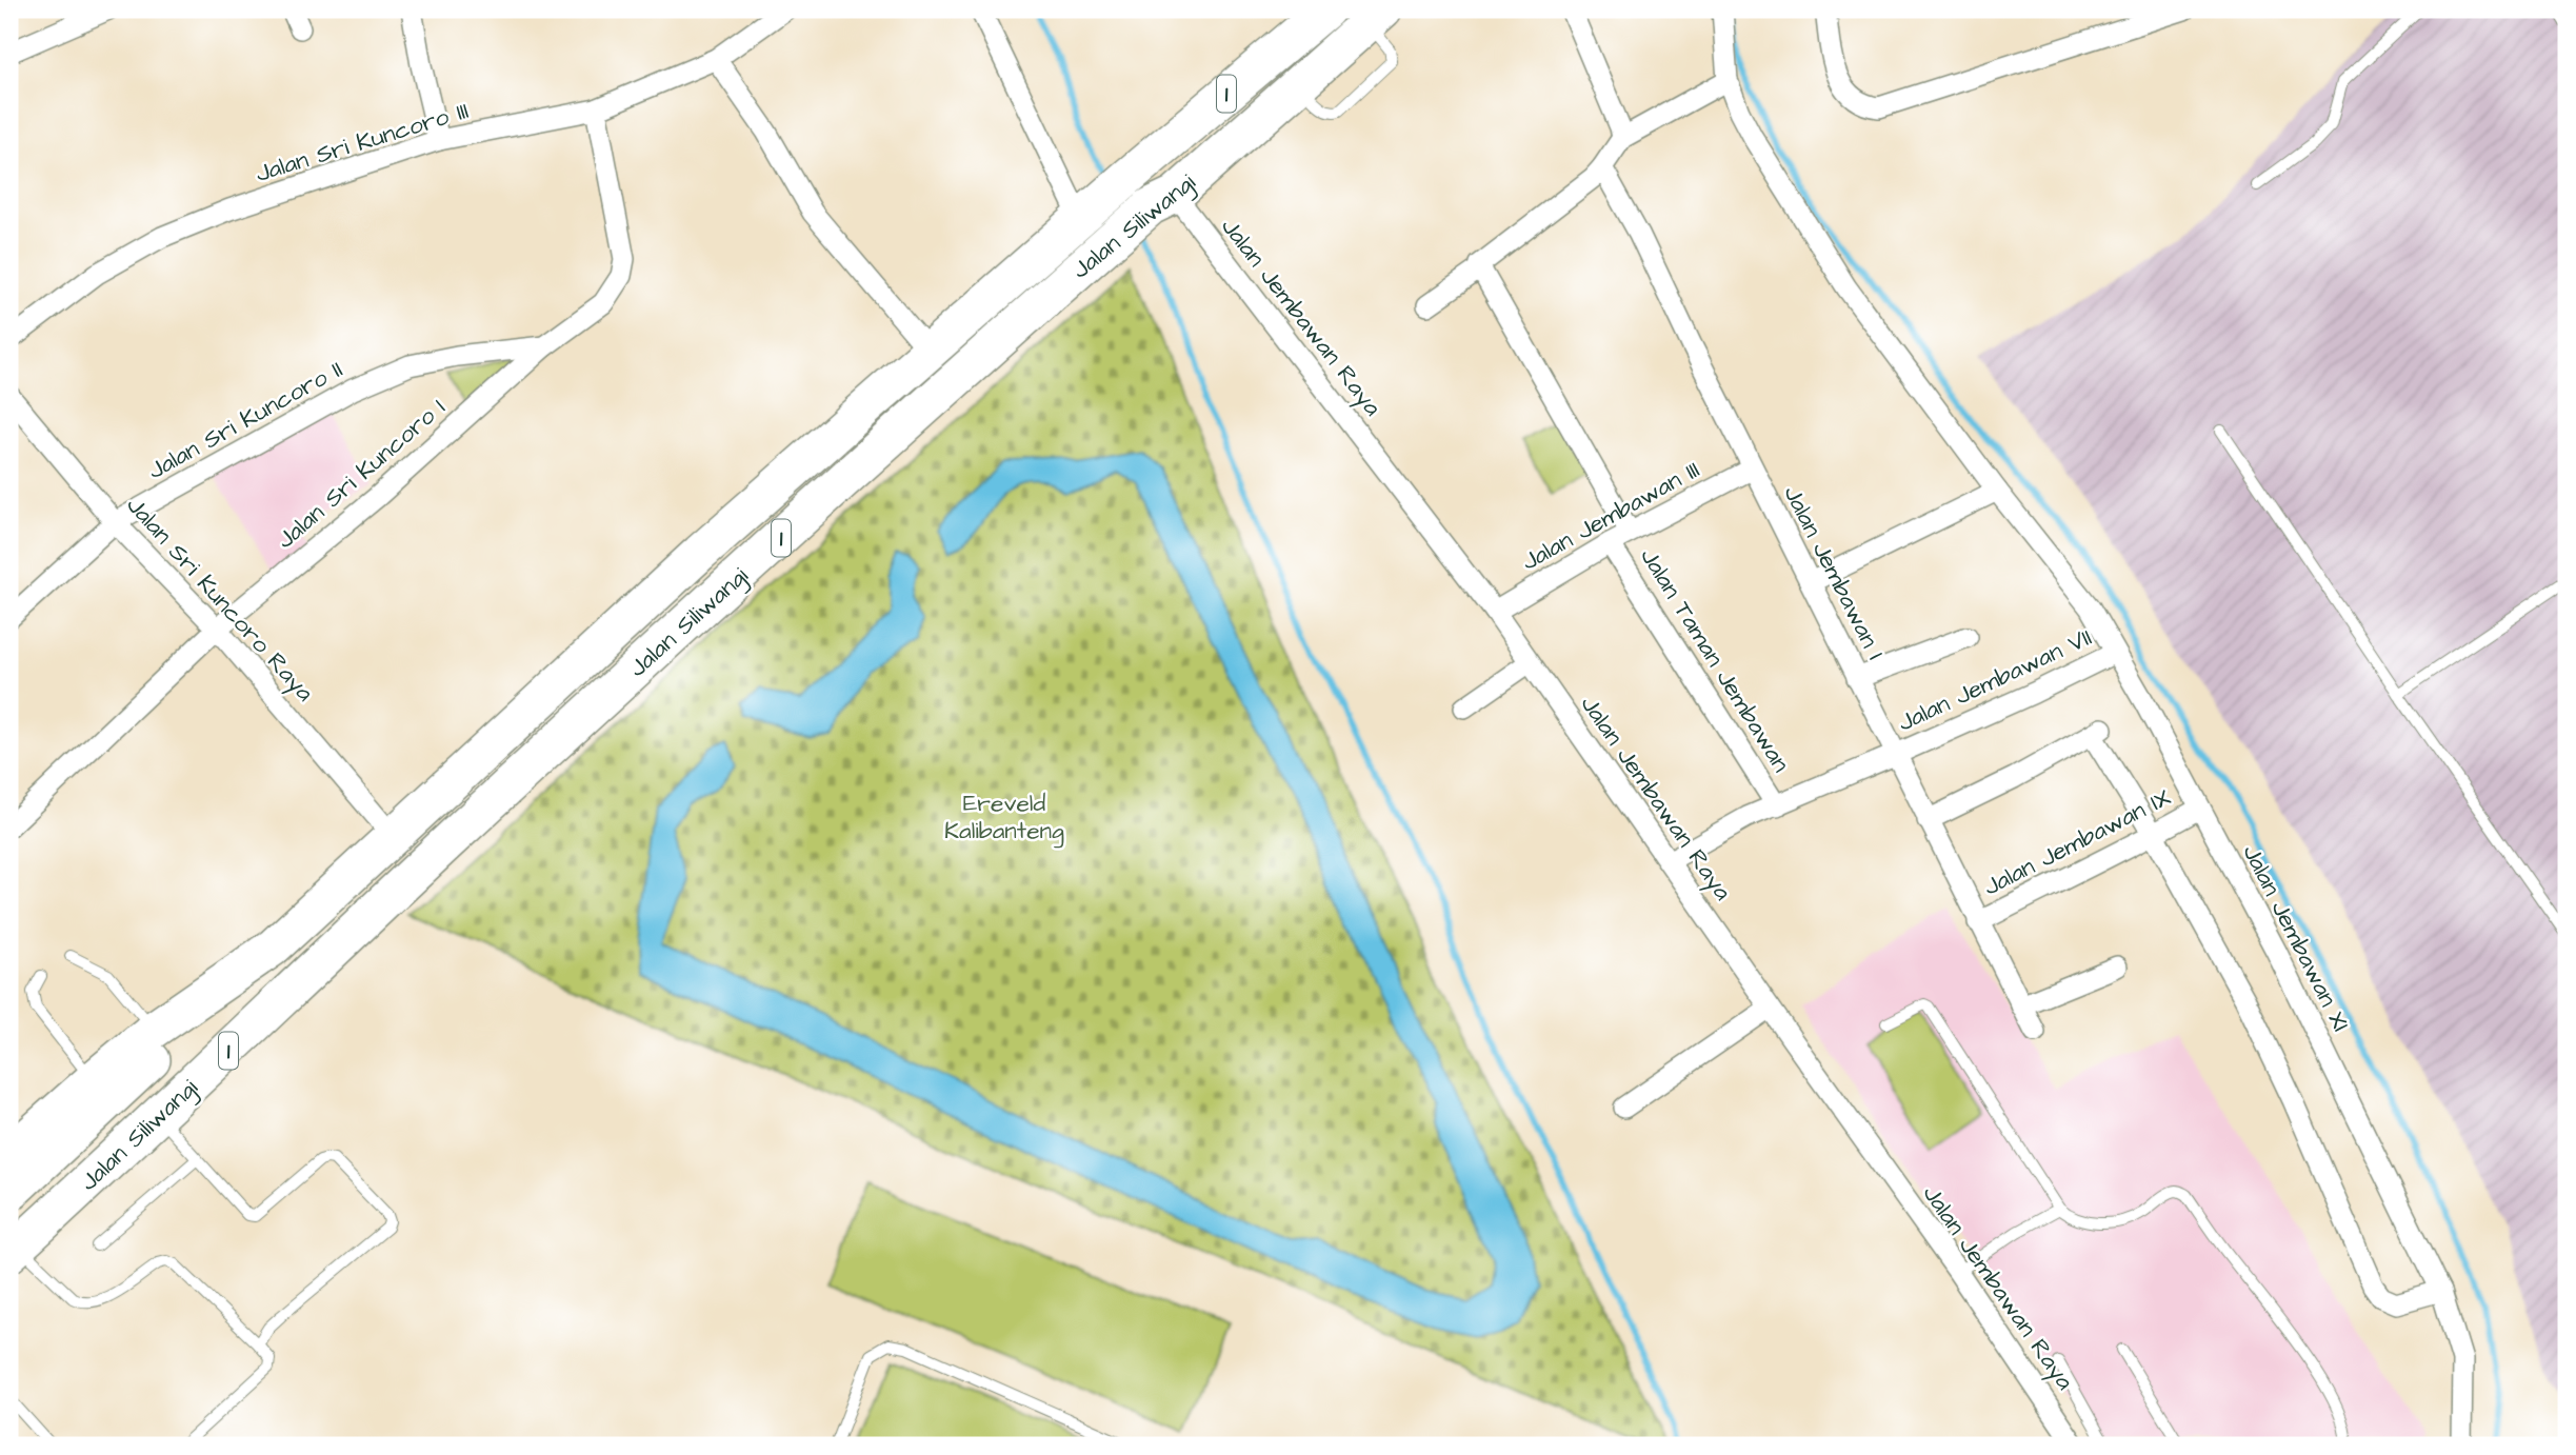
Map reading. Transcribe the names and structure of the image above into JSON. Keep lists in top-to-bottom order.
{
  "streets": {
    "highway": ["1", "Jalan Siliwangi"],
    "street": [
      "Jalan Sri Kuncoro III",
      "Jalan Jembawan Raya",
      "Jalan Sri Kuncoro II",
      "Jalan Sri Kuncoro I",
      "Jalan Jembawan III",
      "Jalan Jembawan I",
      "Jalan Sri Kuncoro Raya",
      "Jalan Taman Jembawan",
      "Jalan Jembawan VII",
      "Jalan Jembawan IX",
      "Jalan Jembawan XI"
    ]
  },
  "crossings": [
    ["1", "Jalan Siliwangi"],
    ["Jalan Sri Kuncoro III", "Jalan Sri Kuncoro I"],
    ["Jalan Siliwangi", "Jalan Jembawan Raya"],
    ["Jalan Siliwangi", "Jalan Sri Kuncoro Raya"],
    ["Jalan Jembawan Raya", "Jalan Jembawan III"],
    ["Jalan Jembawan Raya", "Jalan Jembawan VII"],
    ["Jalan Sri Kuncoro II", "Jalan Sri Kuncoro I"],
    ["Jalan Sri Kuncoro II", "Jalan Sri Kuncoro Raya"],
    ["Jalan Sri Kuncoro I", "Jalan Sri Kuncoro Raya"],
    ["Jalan Jembawan III", "Jalan Jembawan I"],
    ["Jalan Jembawan III", "Jalan Taman Jembawan"],
    ["Jalan Jembawan I", "Jalan Jembawan VII"],
    ["Jalan Jembawan I", "Jalan Jembawan IX"],
    ["Jalan Taman Jembawan", "Jalan Jembawan VII"],
    ["Jalan Jembawan VII", "Jalan Jembawan XI"],
    ["Jalan Jembawan IX", "Jalan Jembawan XI"]
  ],
  "parks": ["Ereveld Kalibanteng"]
}
